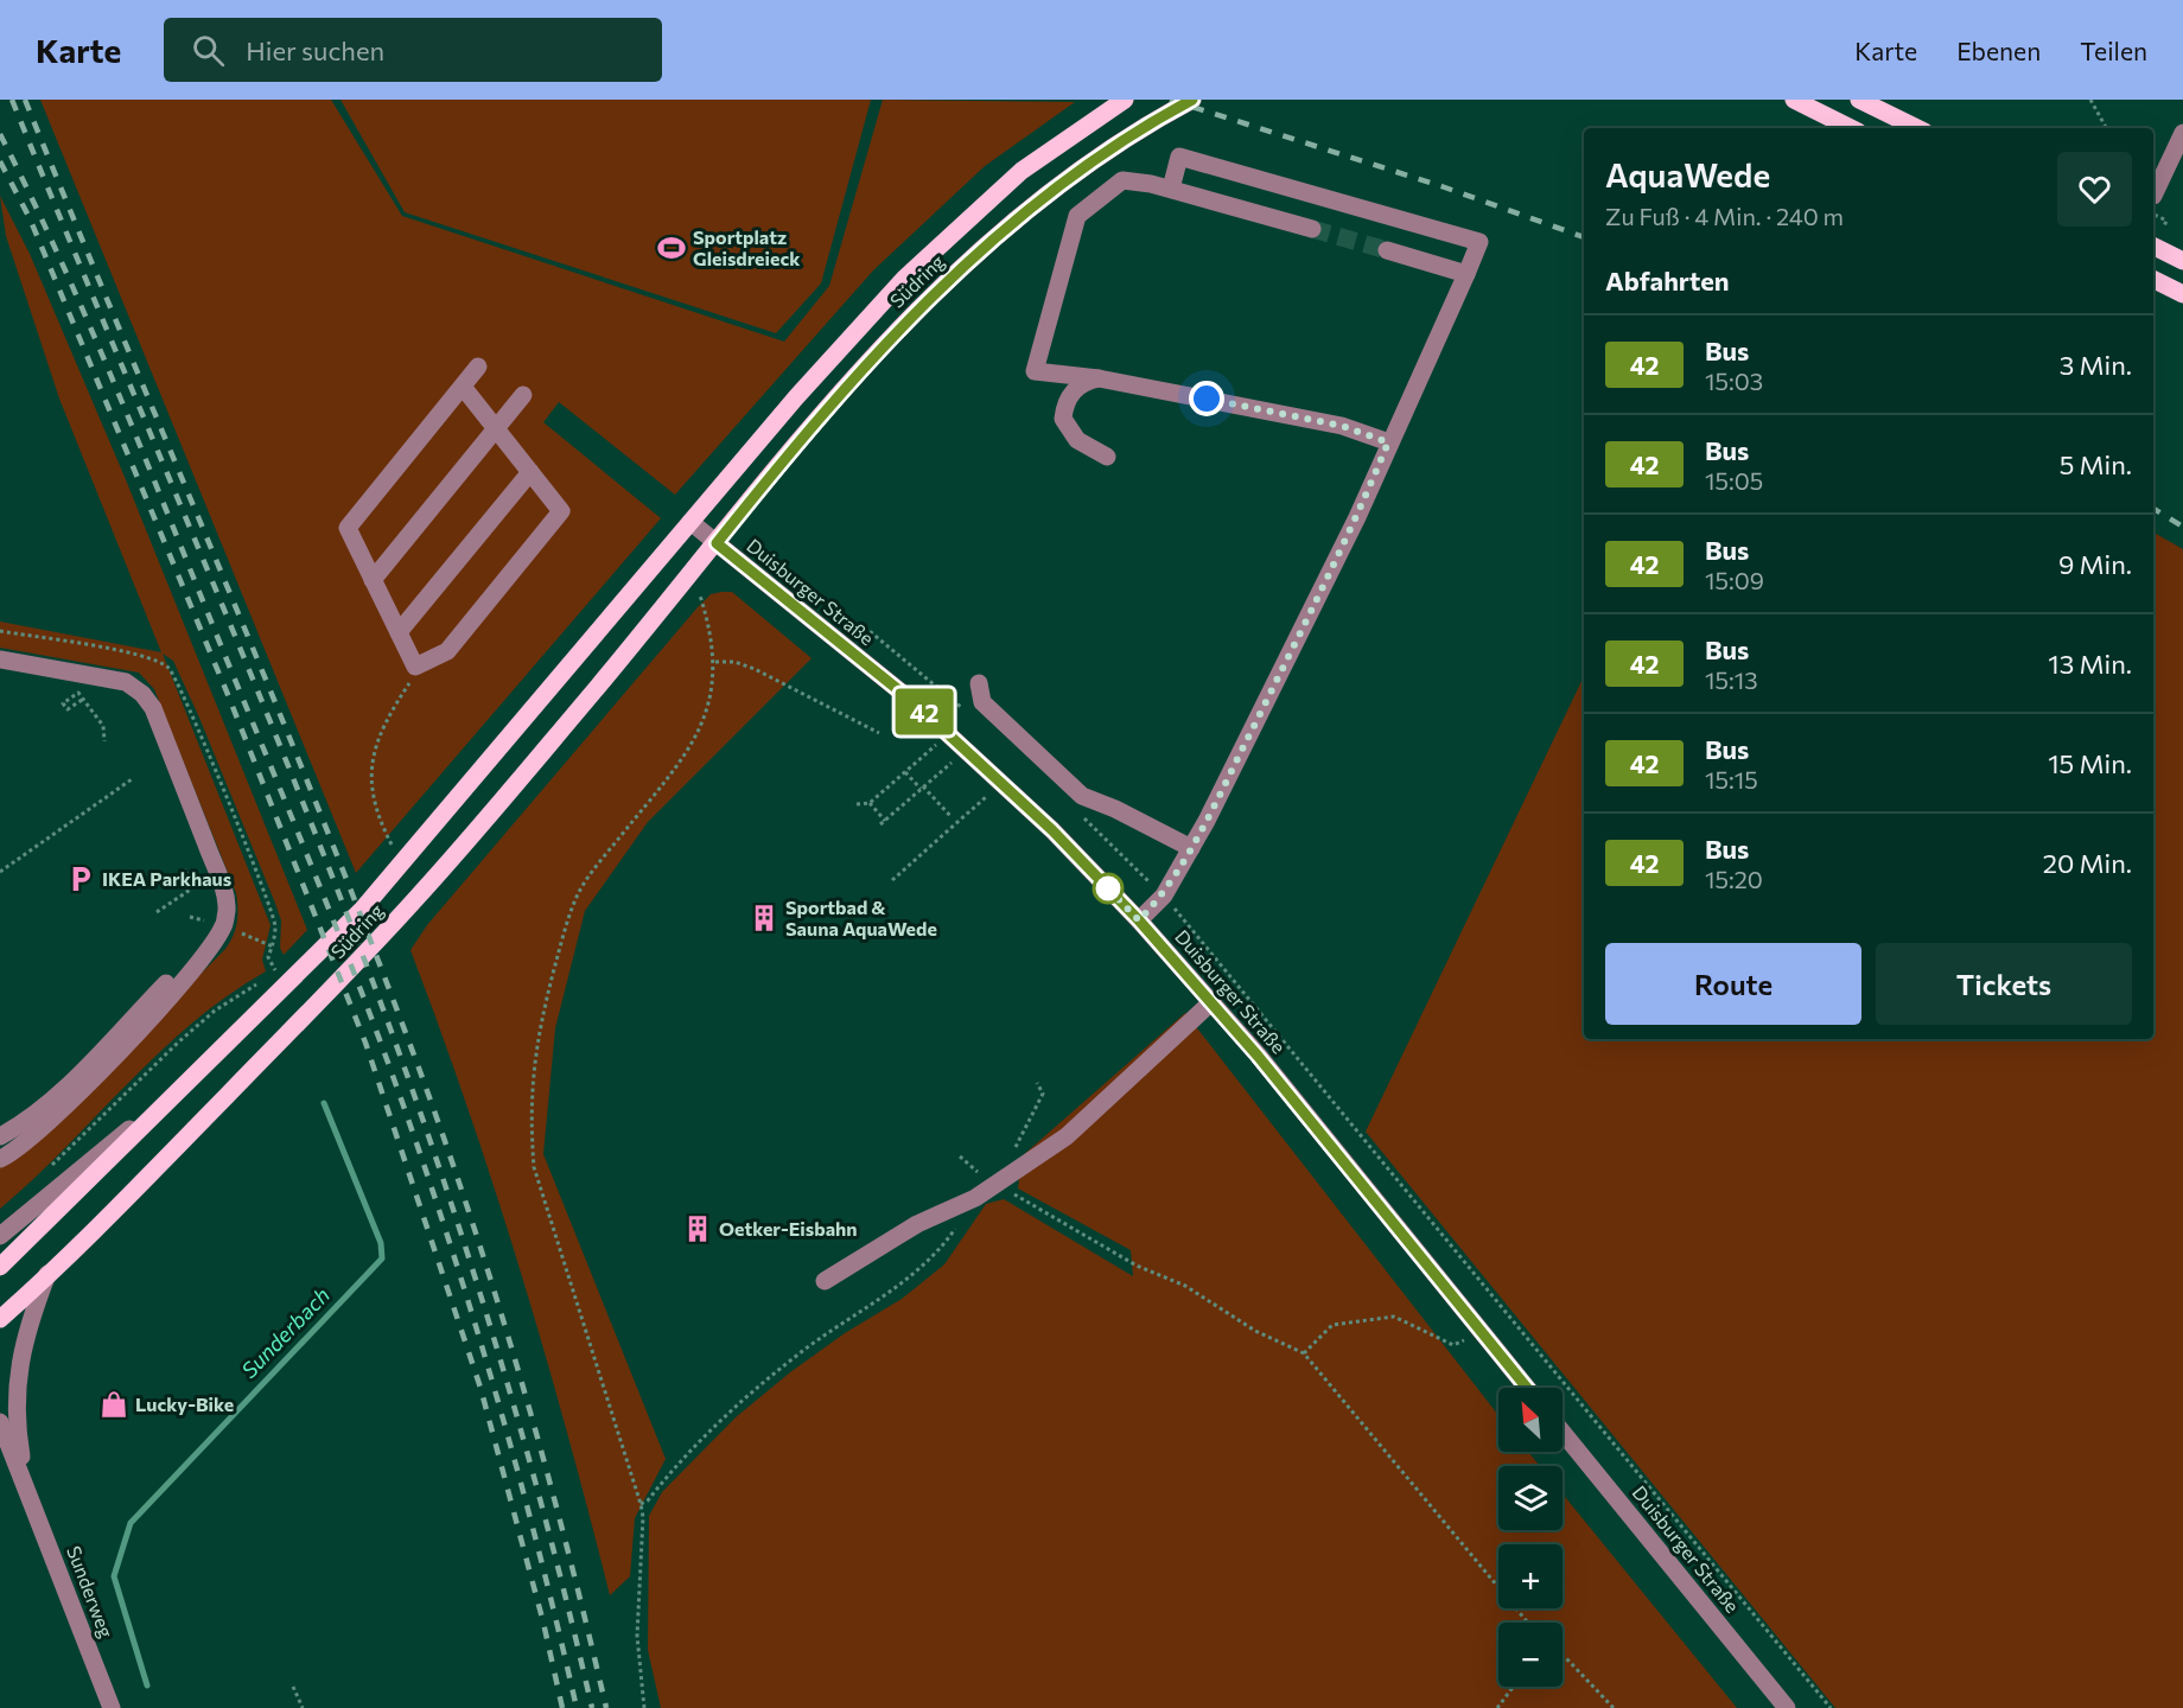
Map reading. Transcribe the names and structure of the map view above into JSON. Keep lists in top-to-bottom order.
{
  "streets": {
    "main road": ["Südring"],
    "street": ["Duisburger Straße", "Sunderweg"]
  },
  "crossings": [
    ["Südring", "Duisburger Straße"],
    ["Südring", "Sunderweg"]
  ],
  "water": ["Sunderbach"],
  "places": {
    "sports": ["Sportplatz Gleisdreieck"],
    "parking": ["IKEA Parkhaus"],
    "building": ["Sportbad & Sauna AquaWede", "Oetker-Eisbahn"],
    "shop": ["Lucky-Bike"]
  },
  "lines": ["bus line 42"],
  "north": "top left",
  "page": {
    "header": "Karte",
    "search": "Hier suchen",
    "nav": ["Karte", "Ebenen", "Teilen"],
    "on_map": "42",
    "heading": [
      ["AquaWede", "Zu Fuß · 4 Min. · 240 m"],
      "Abfahrten"
    ],
    "list": [
      {
        "mark": "42",
        "name": "Bus",
        "note": "15:03",
        "value": "3 Min."
      },
      {
        "mark": "42",
        "name": "Bus",
        "note": "15:05",
        "value": "5 Min."
      },
      {
        "mark": "42",
        "name": "Bus",
        "note": "15:09",
        "value": "9 Min."
      },
      {
        "mark": "42",
        "name": "Bus",
        "note": "15:13",
        "value": "13 Min."
      },
      {
        "mark": "42",
        "name": "Bus",
        "note": "15:15",
        "value": "15 Min."
      },
      {
        "mark": "42",
        "name": "Bus",
        "note": "15:20",
        "value": "20 Min."
      }
    ],
    "buttons": ["Route", "Tickets"],
    "map_buttons": ["+", "−"]
  }
}
